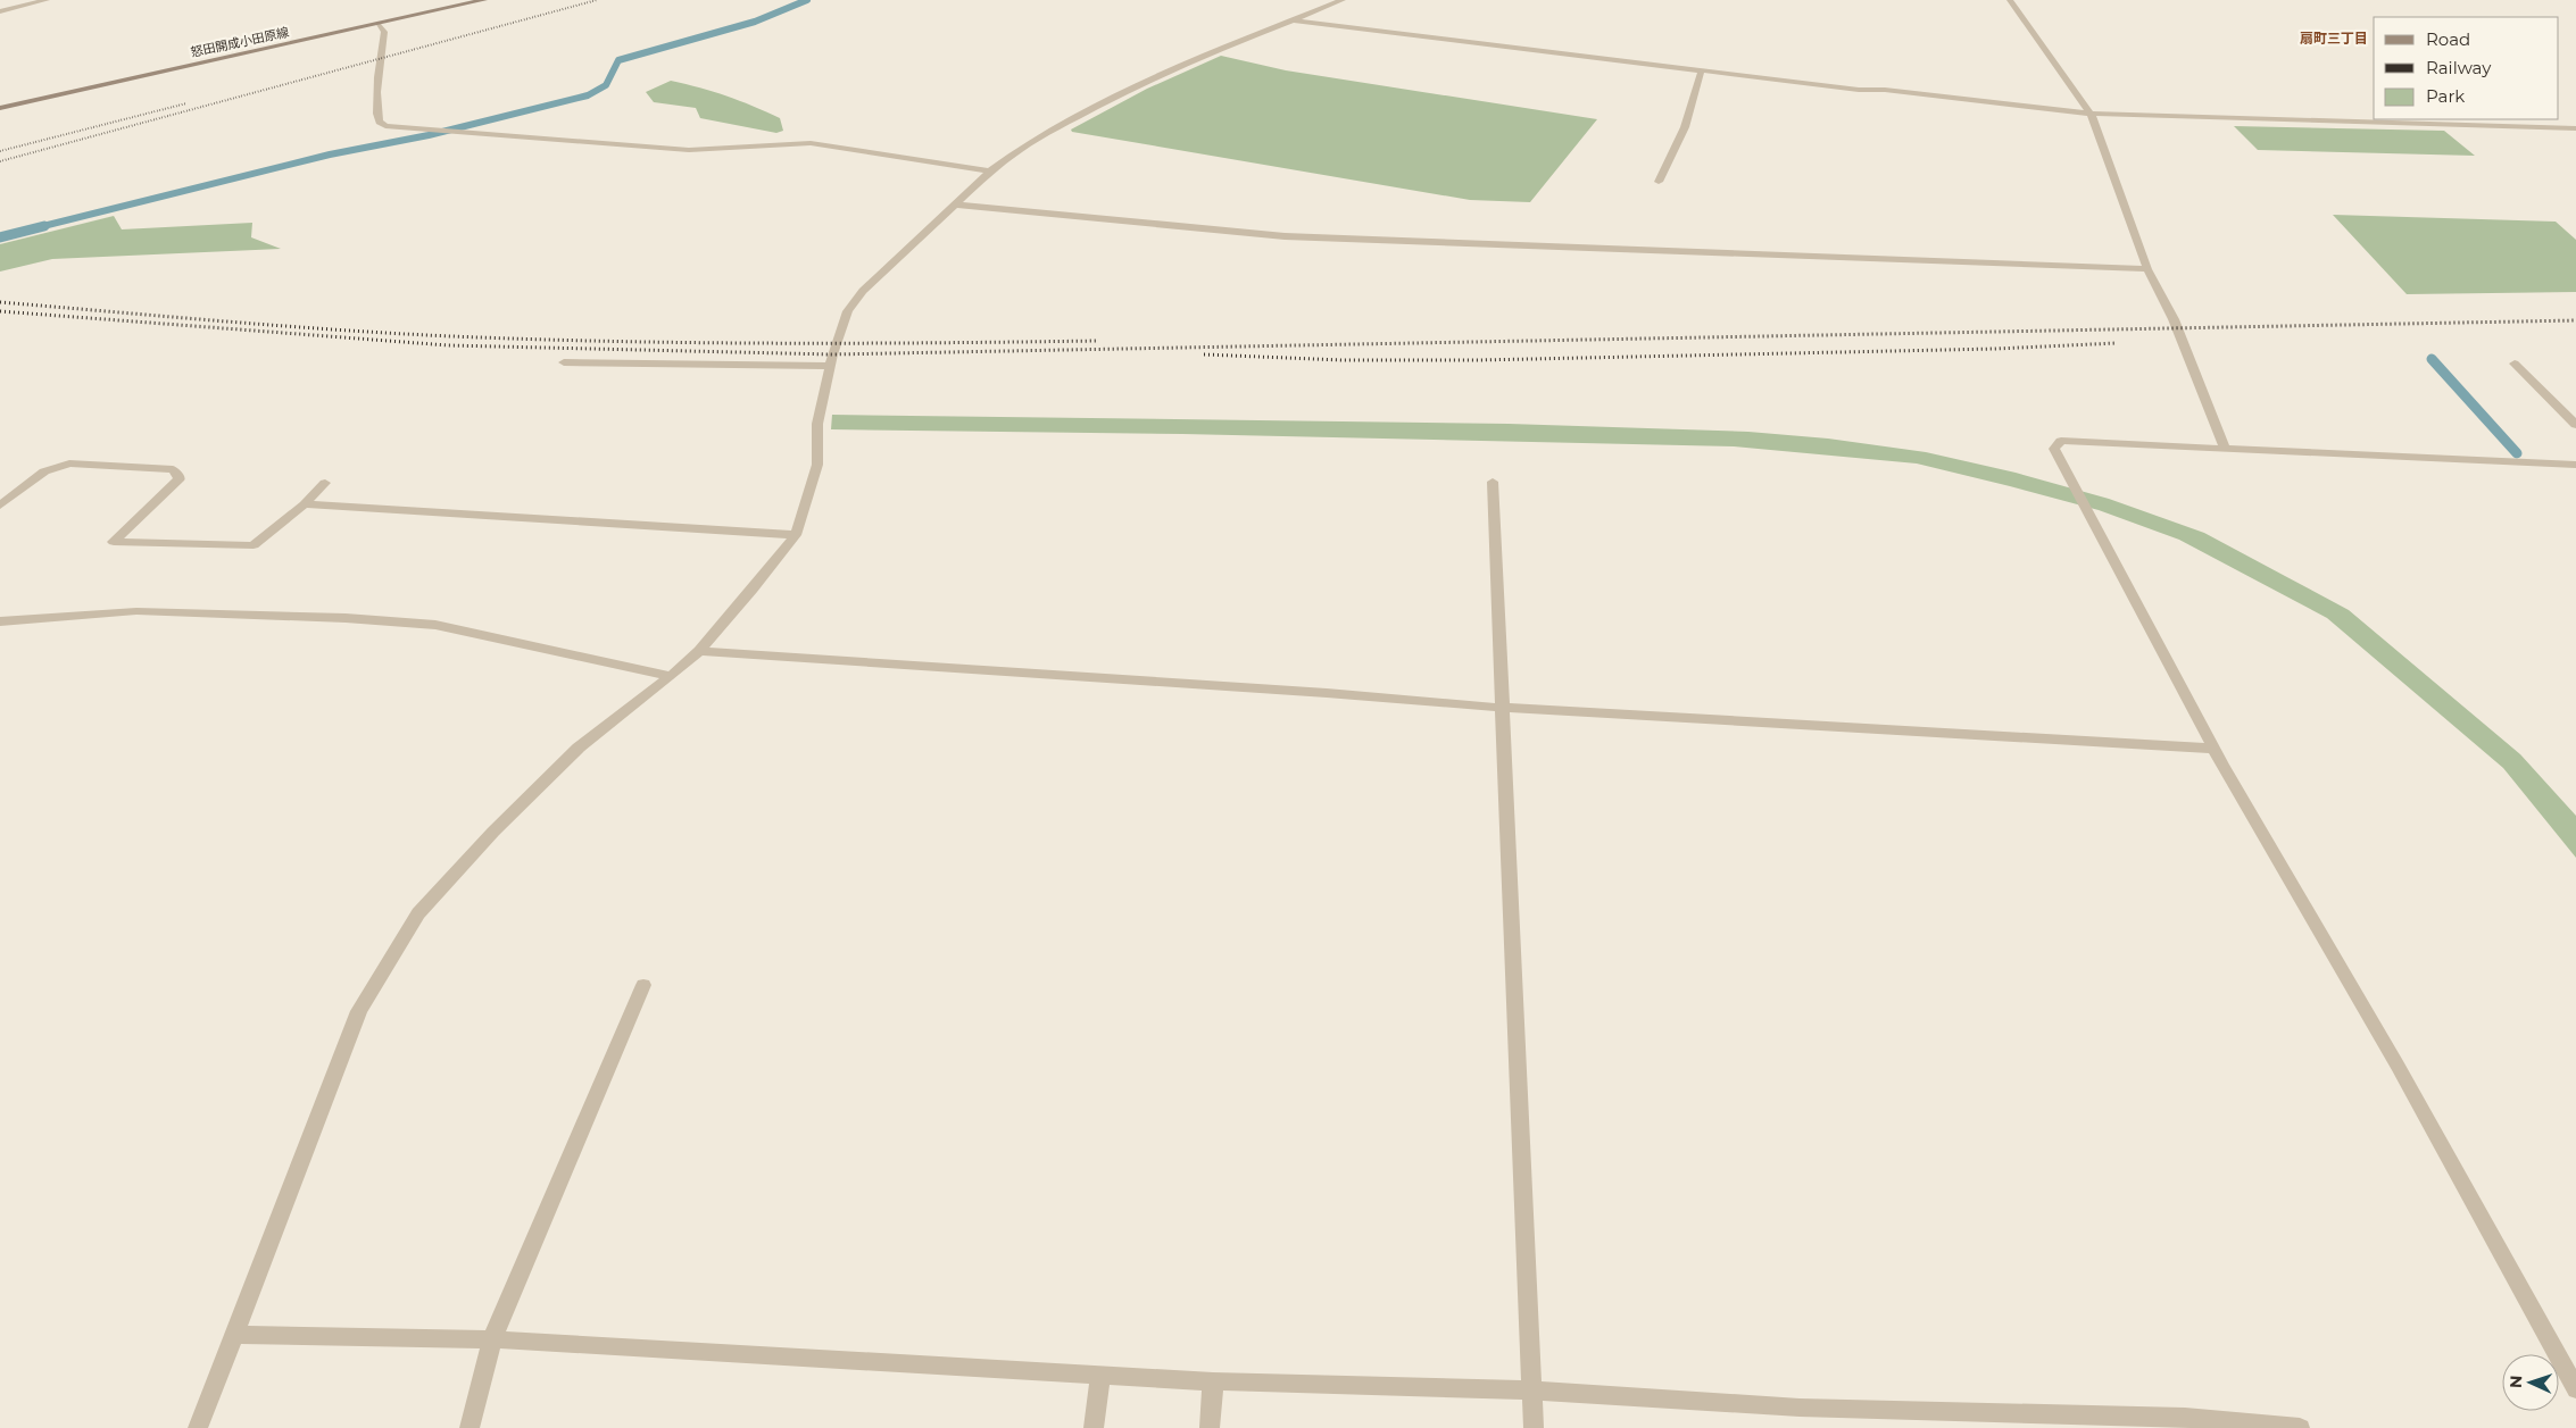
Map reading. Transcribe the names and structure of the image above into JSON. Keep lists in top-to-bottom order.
{
  "streets": {
    "main road": ["怒田開成小田原線"]
  },
  "districts": ["扇町三丁目"],
  "legend": ["Road", "Railway", "Park"],
  "north": "left"
}
